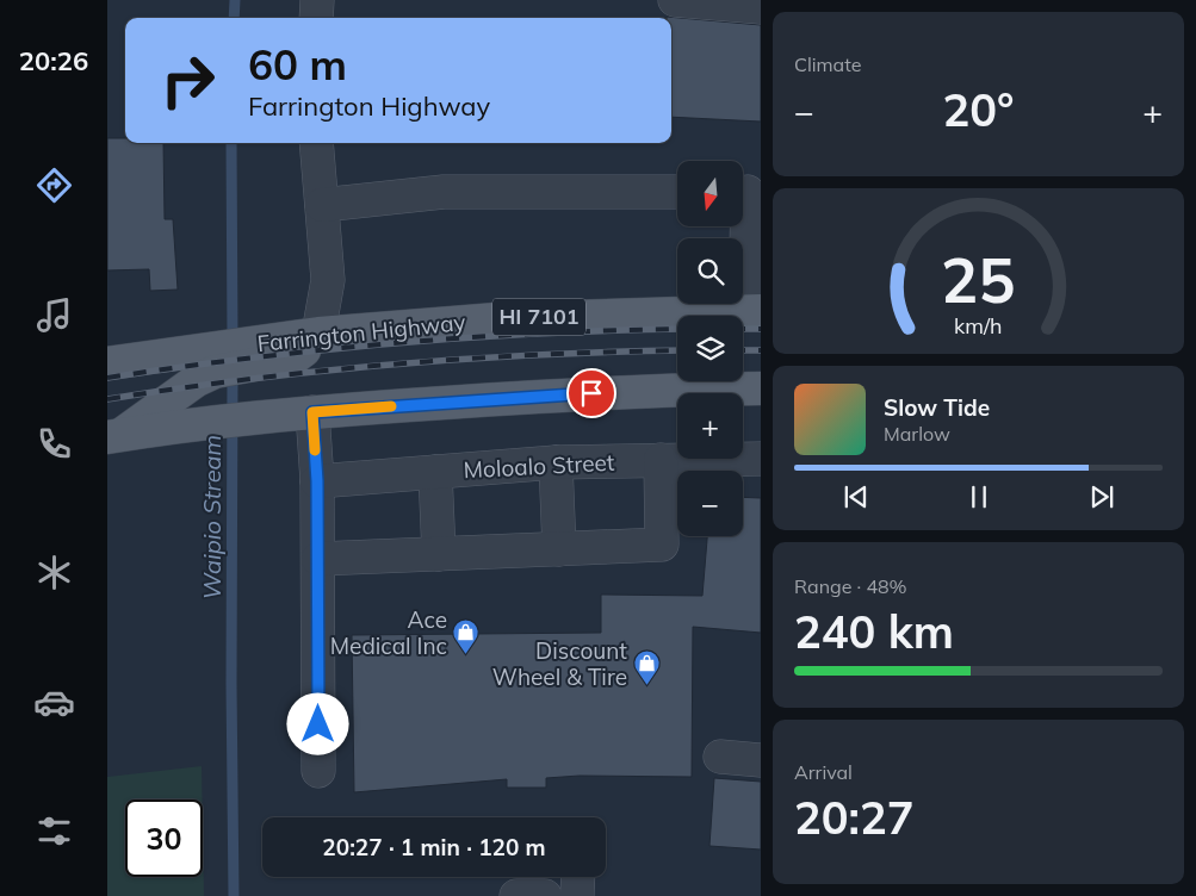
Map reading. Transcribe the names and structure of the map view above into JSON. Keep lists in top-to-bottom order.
{
  "streets": {
    "main road": ["HI 7101", "Farrington Highway"],
    "street": ["Moloalo Street"]
  },
  "water": ["Waipio Stream"],
  "places": {
    "shop": ["Ace Medical Inc", "Discount Wheel & Tire"]
  },
  "north": "bottom",
  "page": {
    "tabs": "20:26",
    "tile": [
      "Climate",
      ["Range · 48%", "240 km"],
      ["Arrival", "20:27"]
    ],
    "turn": ["60 m", "Farrington Highway"],
    "heat": ["−", "20°", "+"],
    "map_buttons": ["+", "−"],
    "song": ["Slow Tide", "Marlow"],
    "limit": "30",
    "trip": "20:27 · 1 min · 120 m",
    "gauge": ["25", "km/h"]
  }
}
